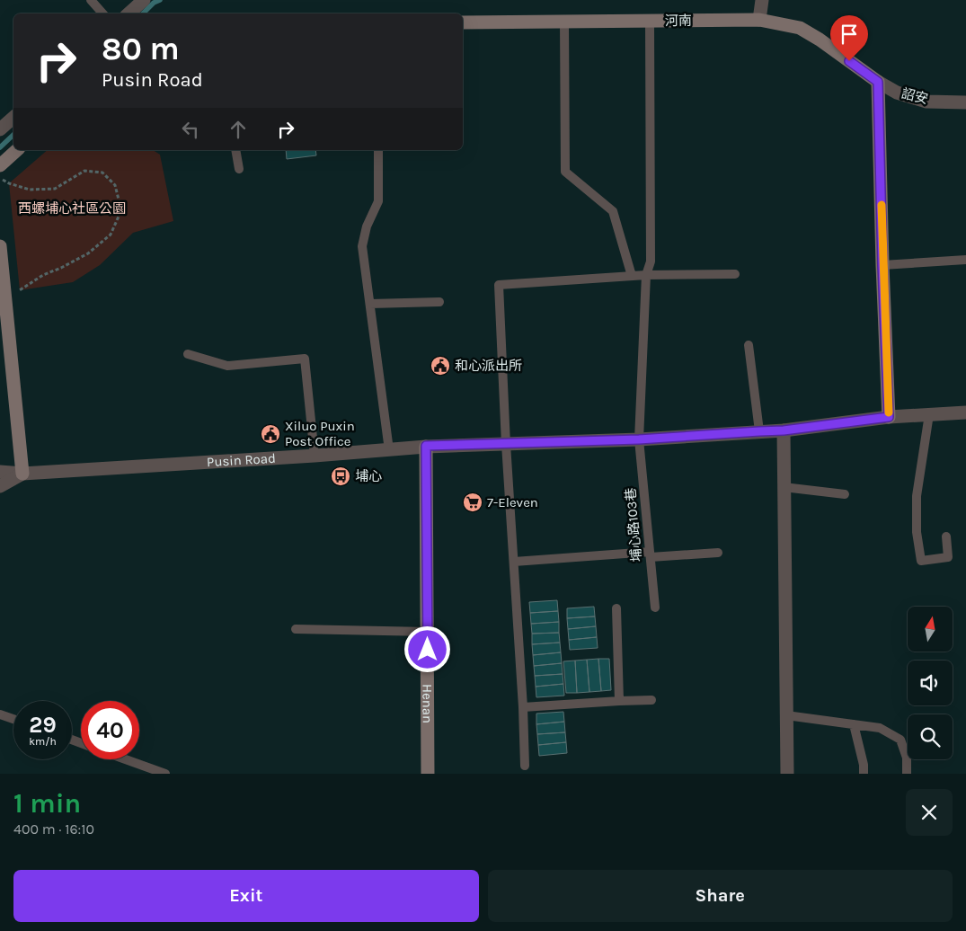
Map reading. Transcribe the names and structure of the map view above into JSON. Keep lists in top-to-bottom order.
{
  "streets": {
    "street": [
      "河南",
      "詔安",
      "Pusin Road",
      "Henan"
    ],
    "lane": ["埔心路103巷"]
  },
  "crossings": [
    ["河南", "詔安"],
    ["河南", "埔心路103巷"],
    ["Pusin Road", "埔心路103巷"],
    ["Pusin Road", "Henan"]
  ],
  "parks": ["西螺埔心社區公園"],
  "places": {
    "public building": ["和心派出所", "Xiluo Puxin Post Office"],
    "bus stop": ["埔心"],
    "supermarket": ["7-Eleven"]
  },
  "north": "top",
  "page": {
    "turn": ["80 m", "Pusin Road"],
    "speed": "29 km/h",
    "limit": "40",
    "heading": ["1 min", "400 m · 16:10"],
    "buttons": ["Exit", "Share"]
  }
}
